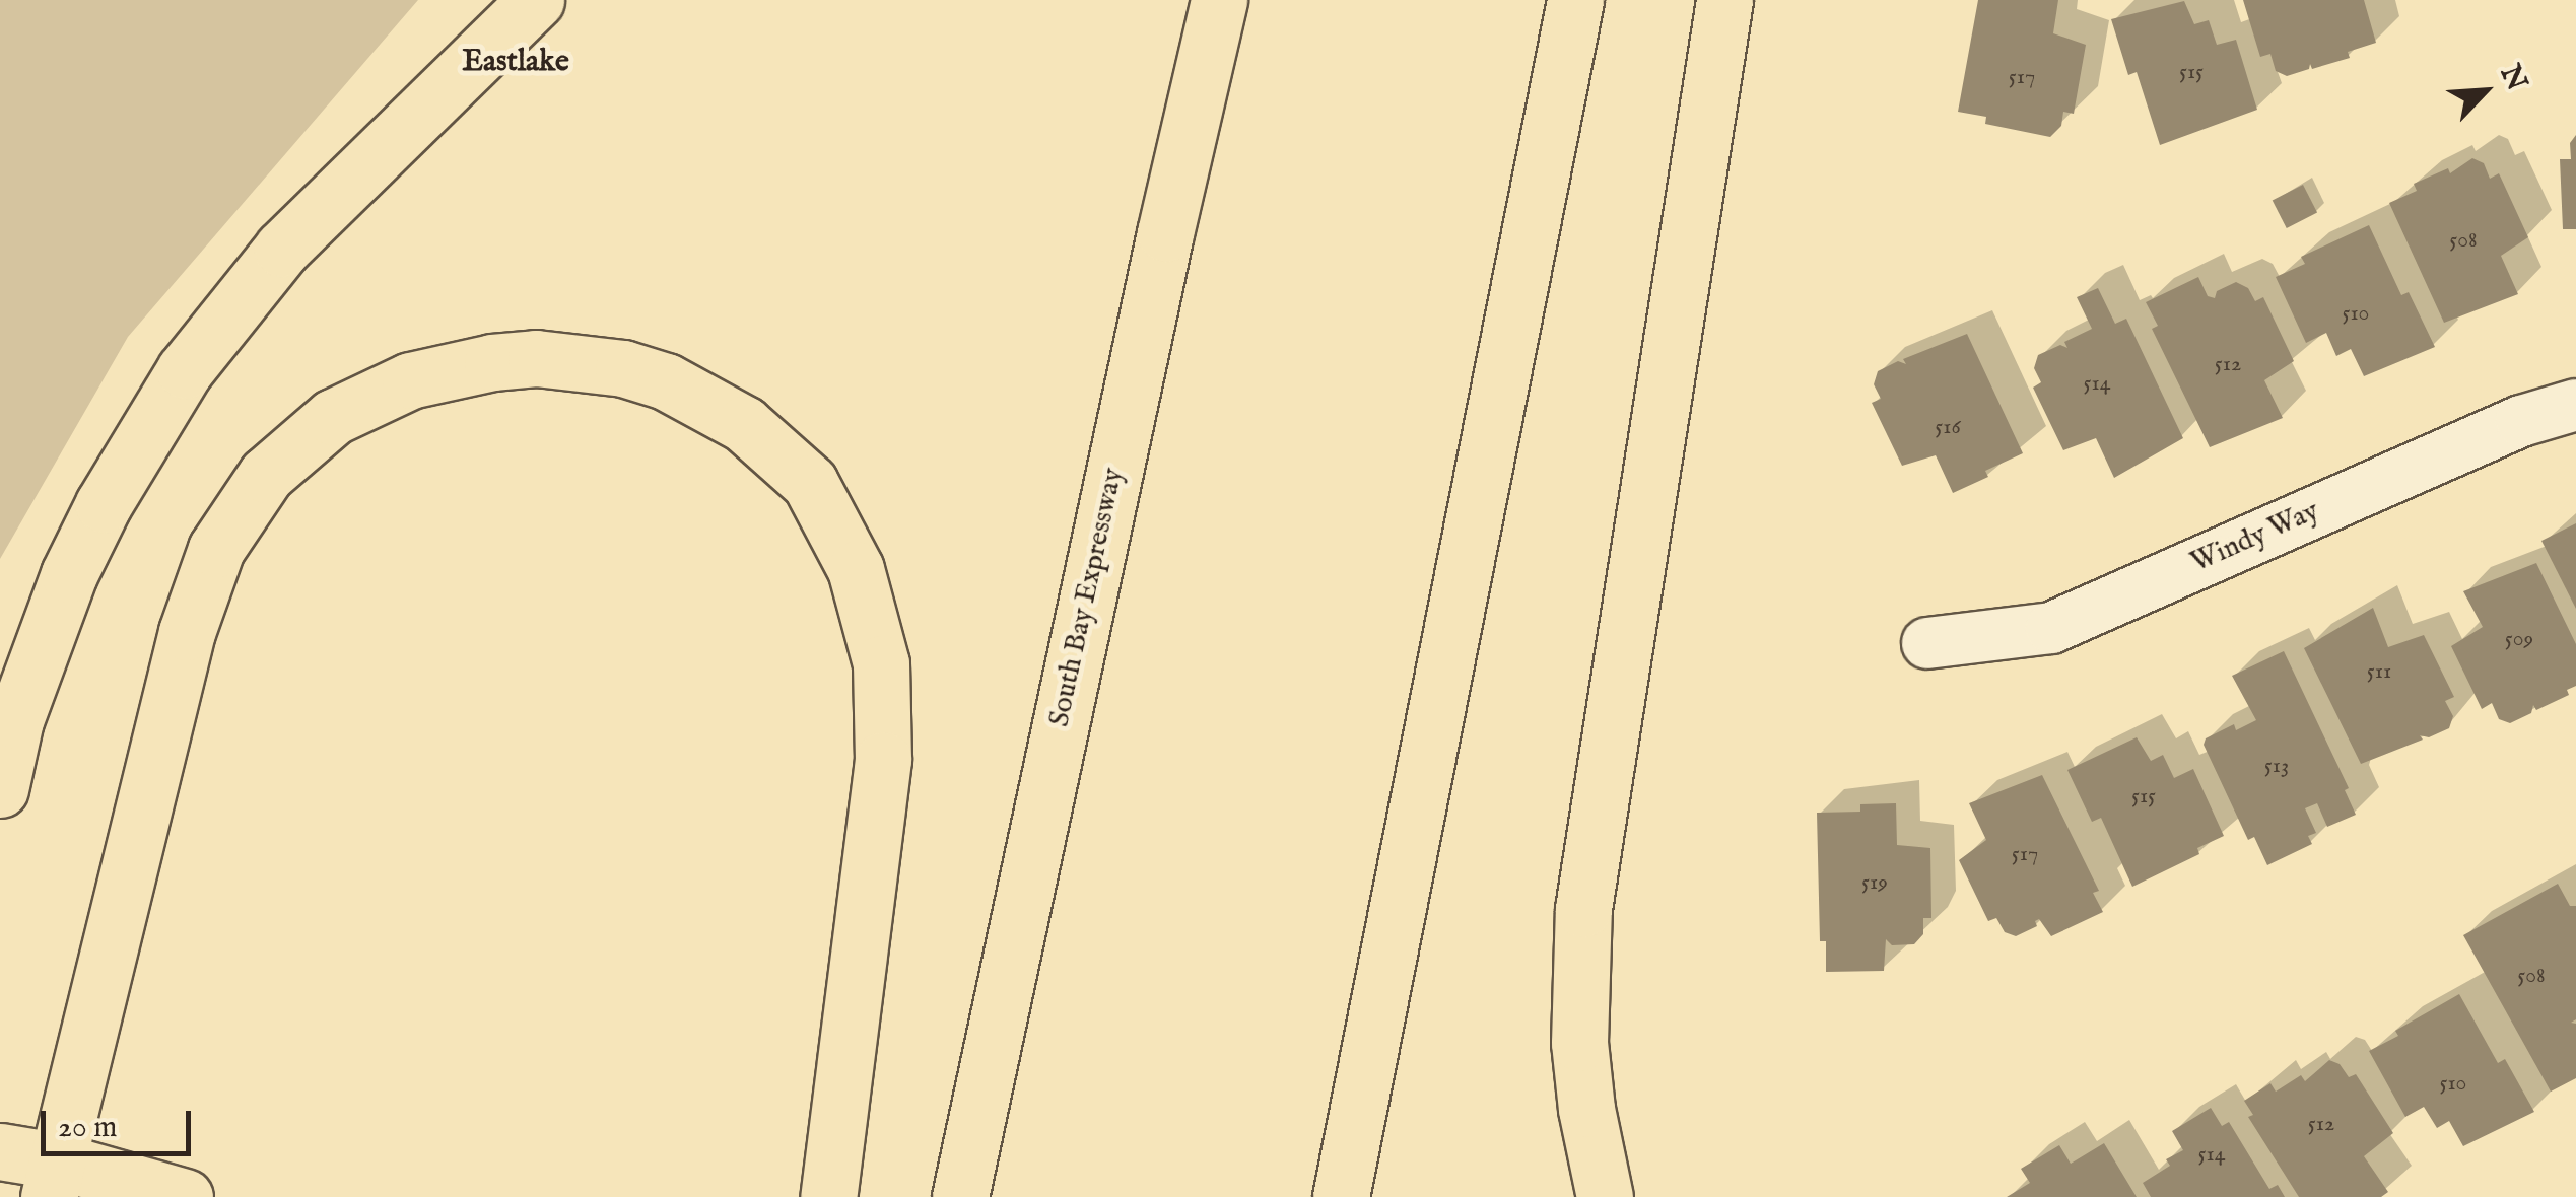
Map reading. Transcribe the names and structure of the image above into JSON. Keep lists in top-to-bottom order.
{
  "streets": {
    "main road": ["South Bay Expressway"],
    "street": ["Windy Way"]
  },
  "districts": ["Eastlake"],
  "house_numbers": [
    "515",
    "517",
    "508",
    "510",
    "512",
    "514",
    "516",
    "509",
    "511",
    "513",
    "515",
    "517",
    "519",
    "508",
    "510",
    "512",
    "514"
  ],
  "scale_bar": "20 m",
  "north": "top right"
}
